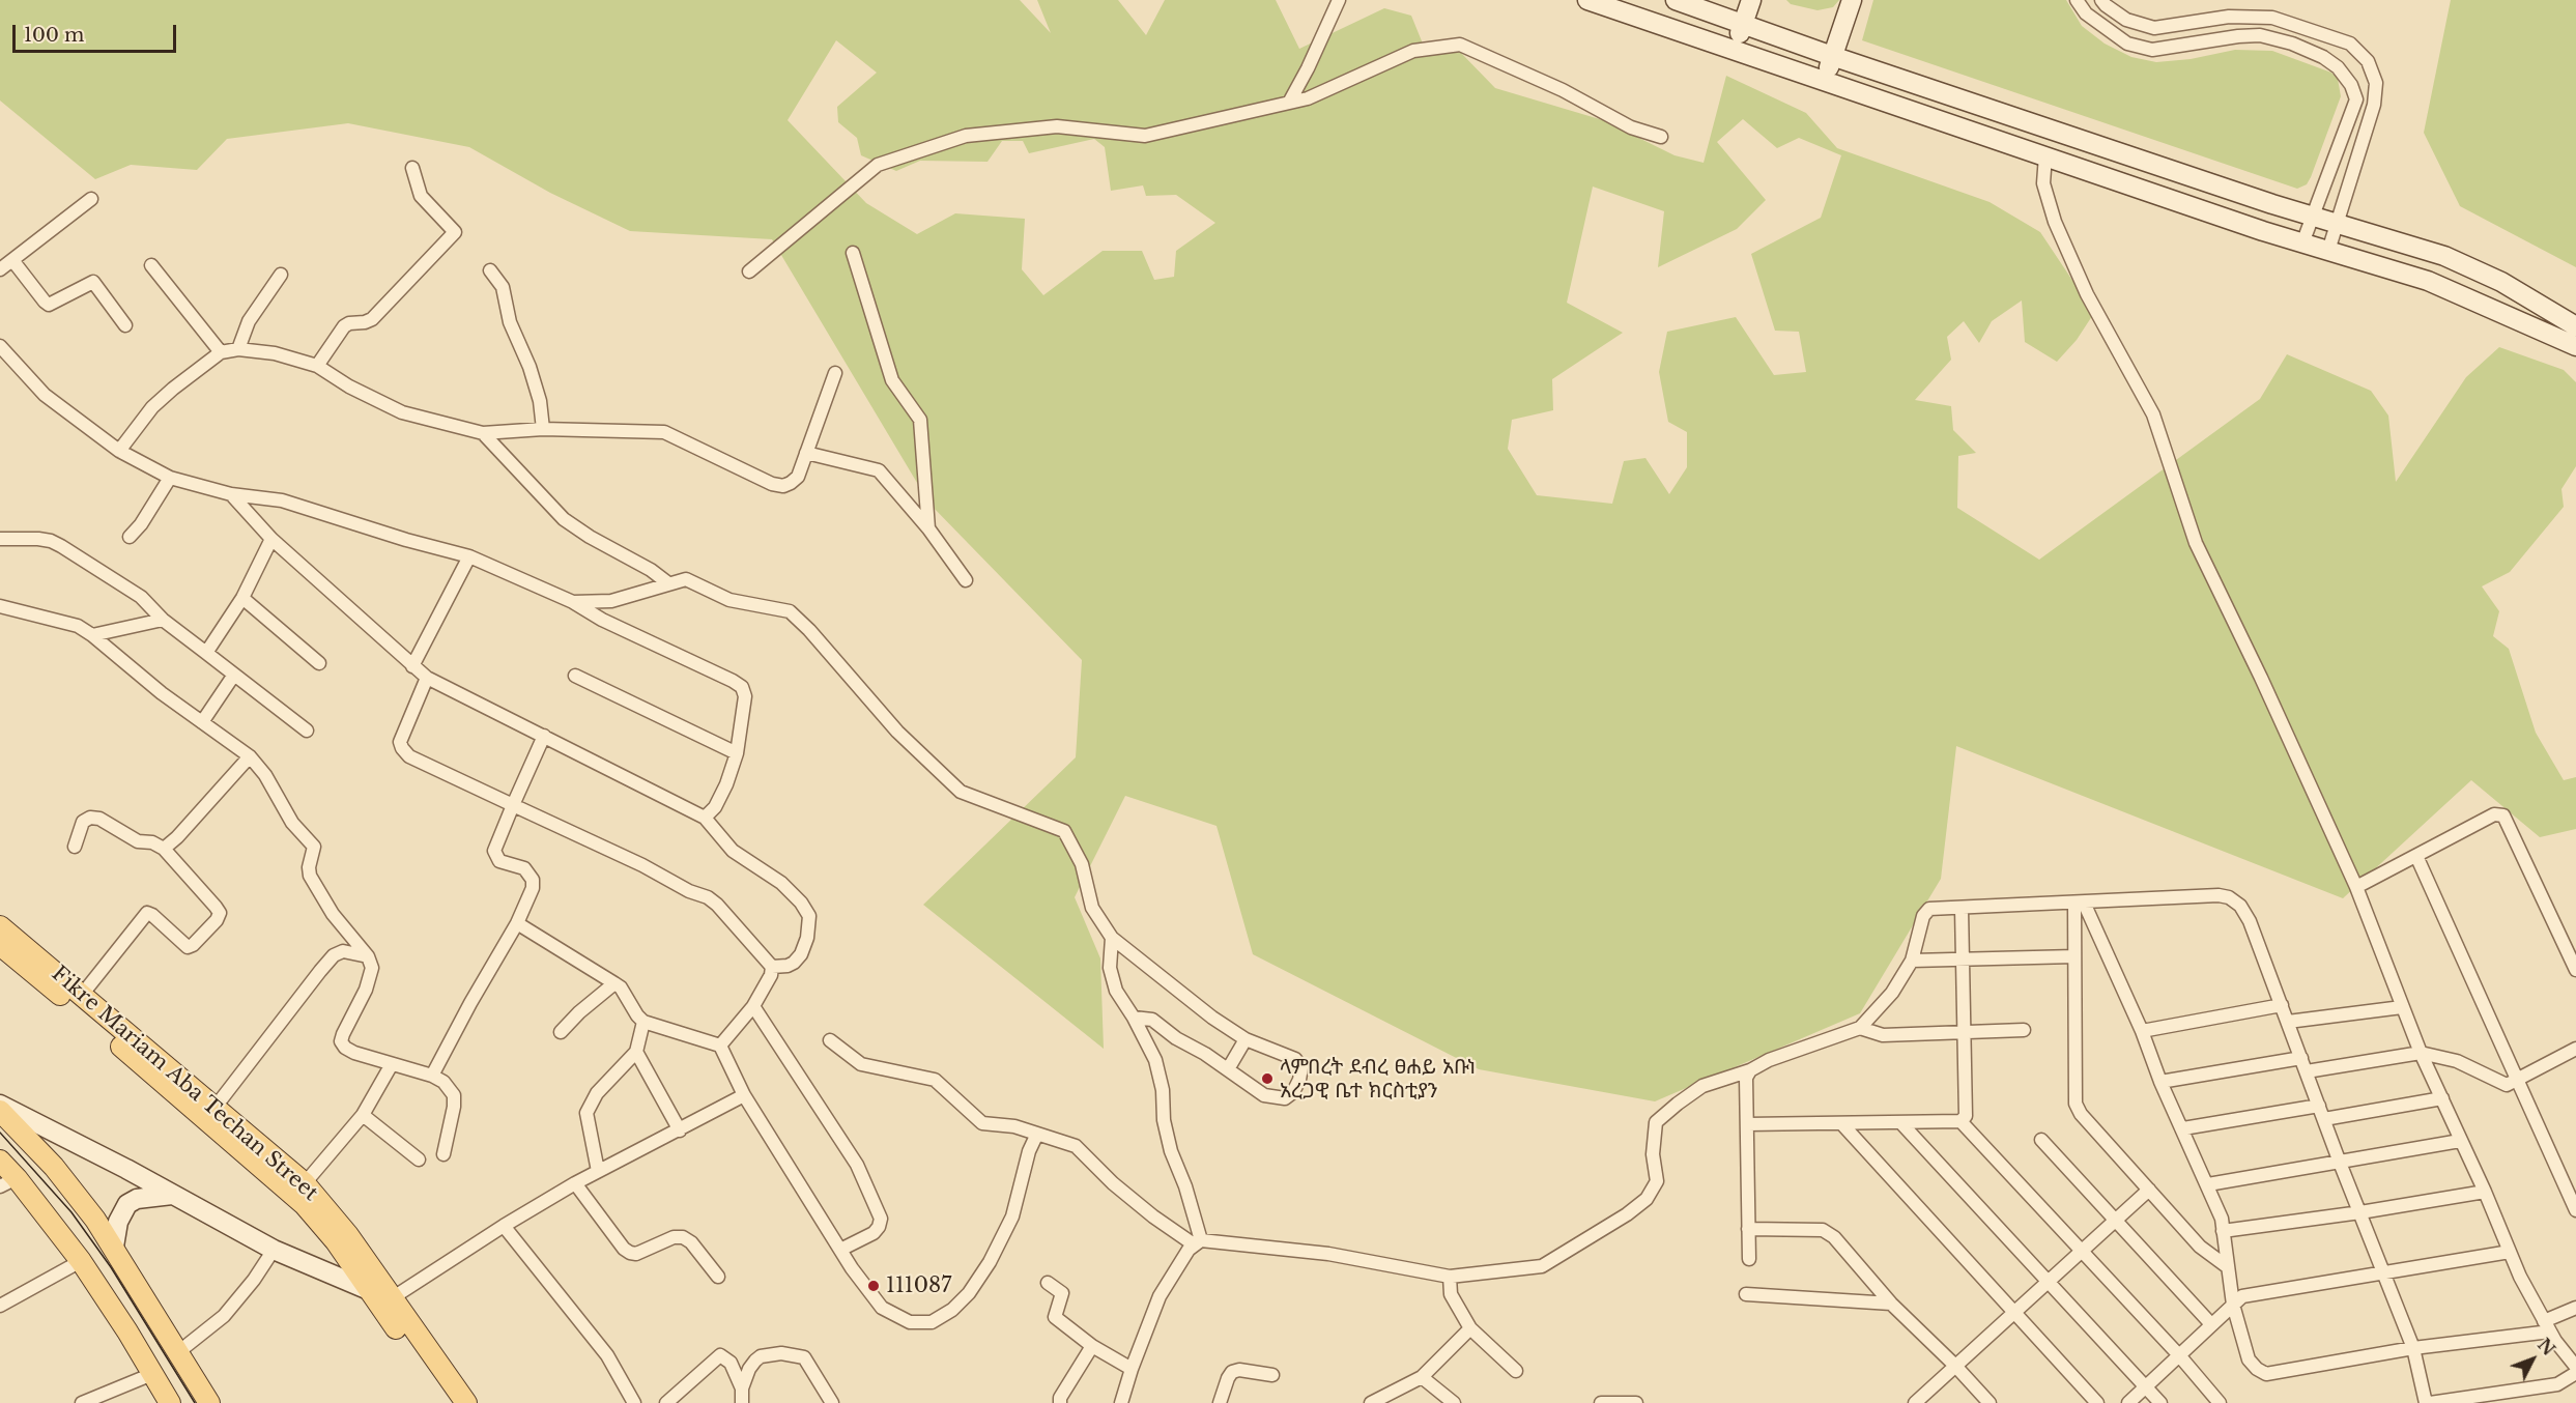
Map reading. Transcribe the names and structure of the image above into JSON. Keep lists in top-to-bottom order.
{
  "streets": {
    "main road": ["Fikre Mariam Aba Techan Street"]
  },
  "places": ["ላምበረት ደብረ ፀሐይ አቡነ አረጋዊ ቤተ ክርስቲያን", "111087"],
  "scale_bar": "100 m",
  "north": "top right"
}
